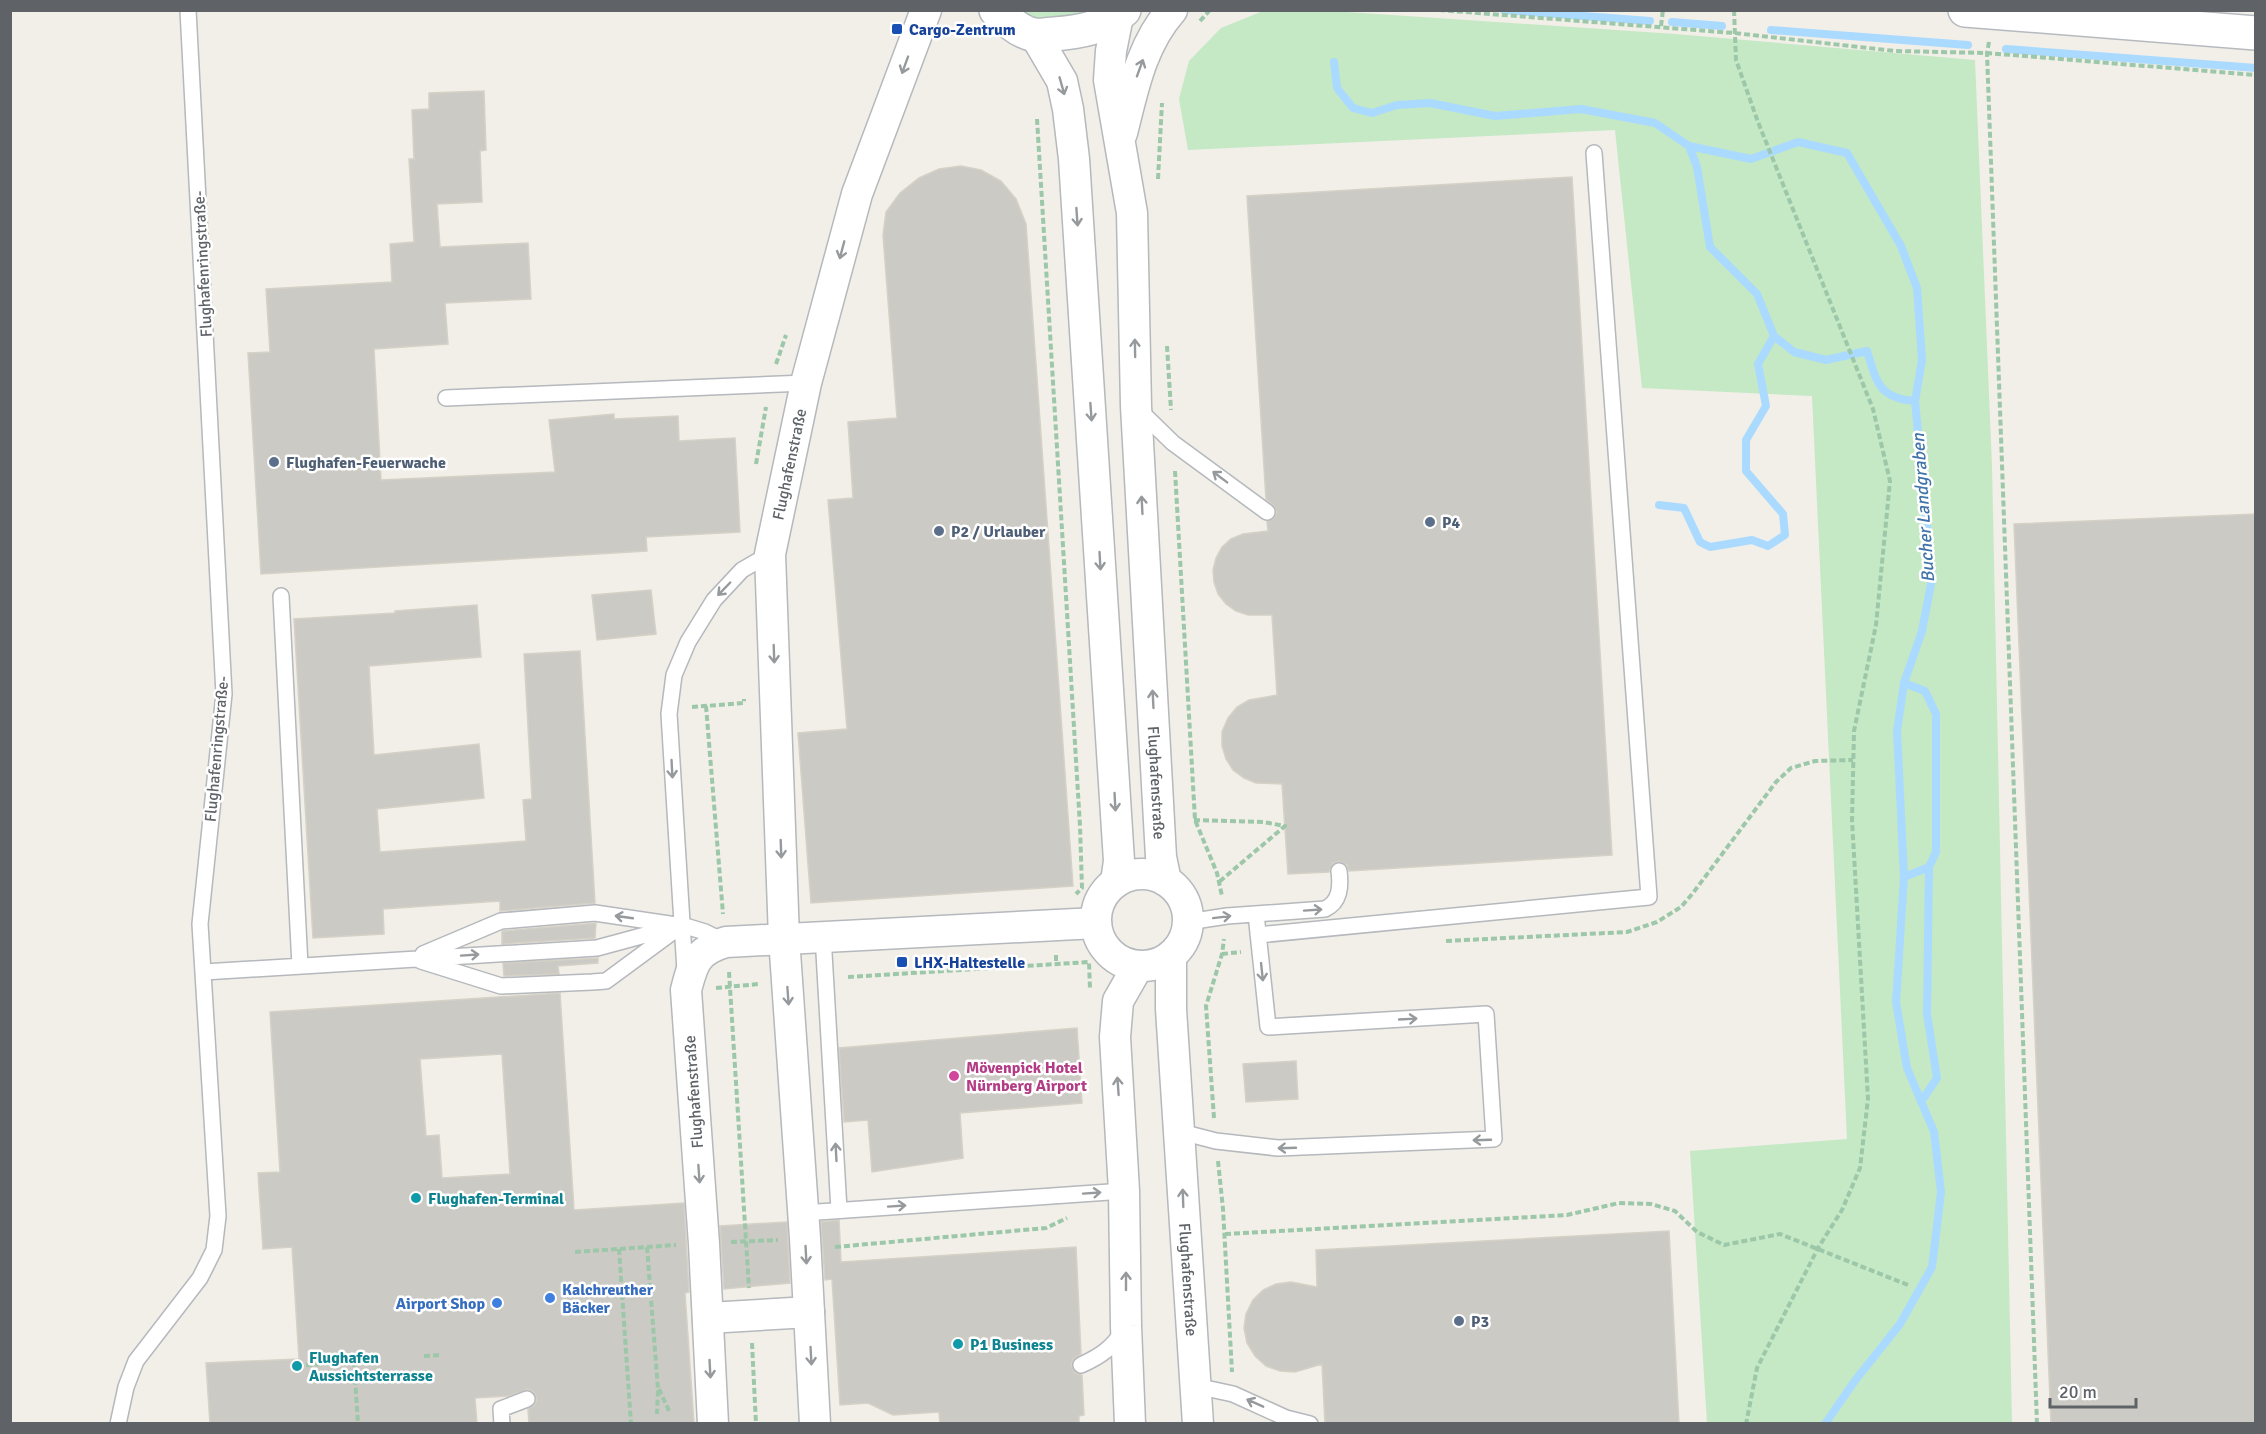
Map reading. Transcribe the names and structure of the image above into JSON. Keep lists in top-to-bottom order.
{
  "streets": {
    "main road": ["Flughafenstraße"],
    "lane": ["Flughafenringstraße-"]
  },
  "water": ["Bucher Landgraben"],
  "places": {
    "transit": ["Cargo-Zentrum", "LHX-Haltestelle"],
    "other": [
      "Flughafen-Feuerwache",
      "P4",
      "P2 / Urlauber",
      "Mövenpick Hotel Nürnberg Airport",
      "Flughafen-Terminal",
      "Kalchreuther Bäcker",
      "Airport Shop",
      "P3",
      "P1 Business",
      "Flughafen Aussichtsterrasse"
    ]
  },
  "scale_bar": "20 m"
}
